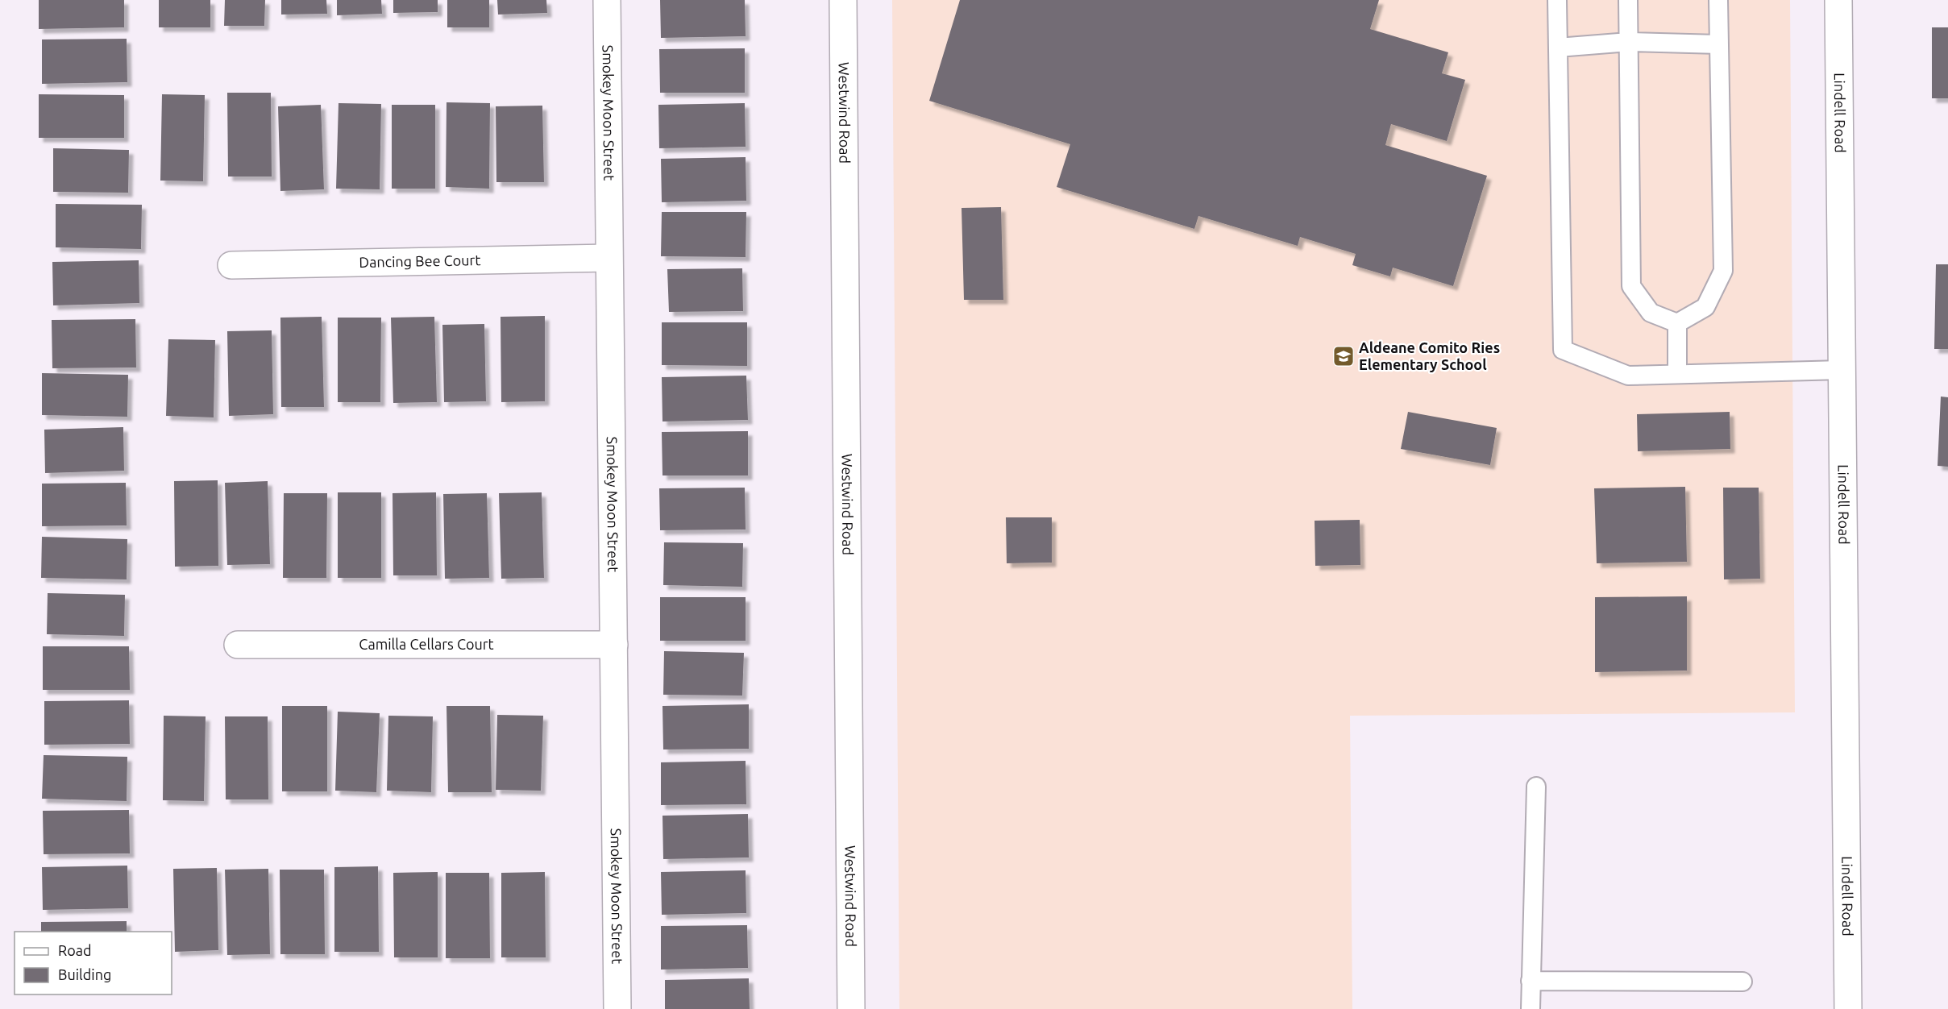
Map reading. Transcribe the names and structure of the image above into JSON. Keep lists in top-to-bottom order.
{
  "streets": {
    "street": [
      "Smokey Moon Street",
      "Westwind Road",
      "Lindell Road",
      "Dancing Bee Court",
      "Camilla Cellars Court"
    ]
  },
  "crossings": [
    ["Smokey Moon Street", "Dancing Bee Court"],
    ["Smokey Moon Street", "Camilla Cellars Court"]
  ],
  "places": {
    "school or university": ["Aldeane Comito Ries Elementary School"]
  },
  "legend": ["Road", "Building"]
}
